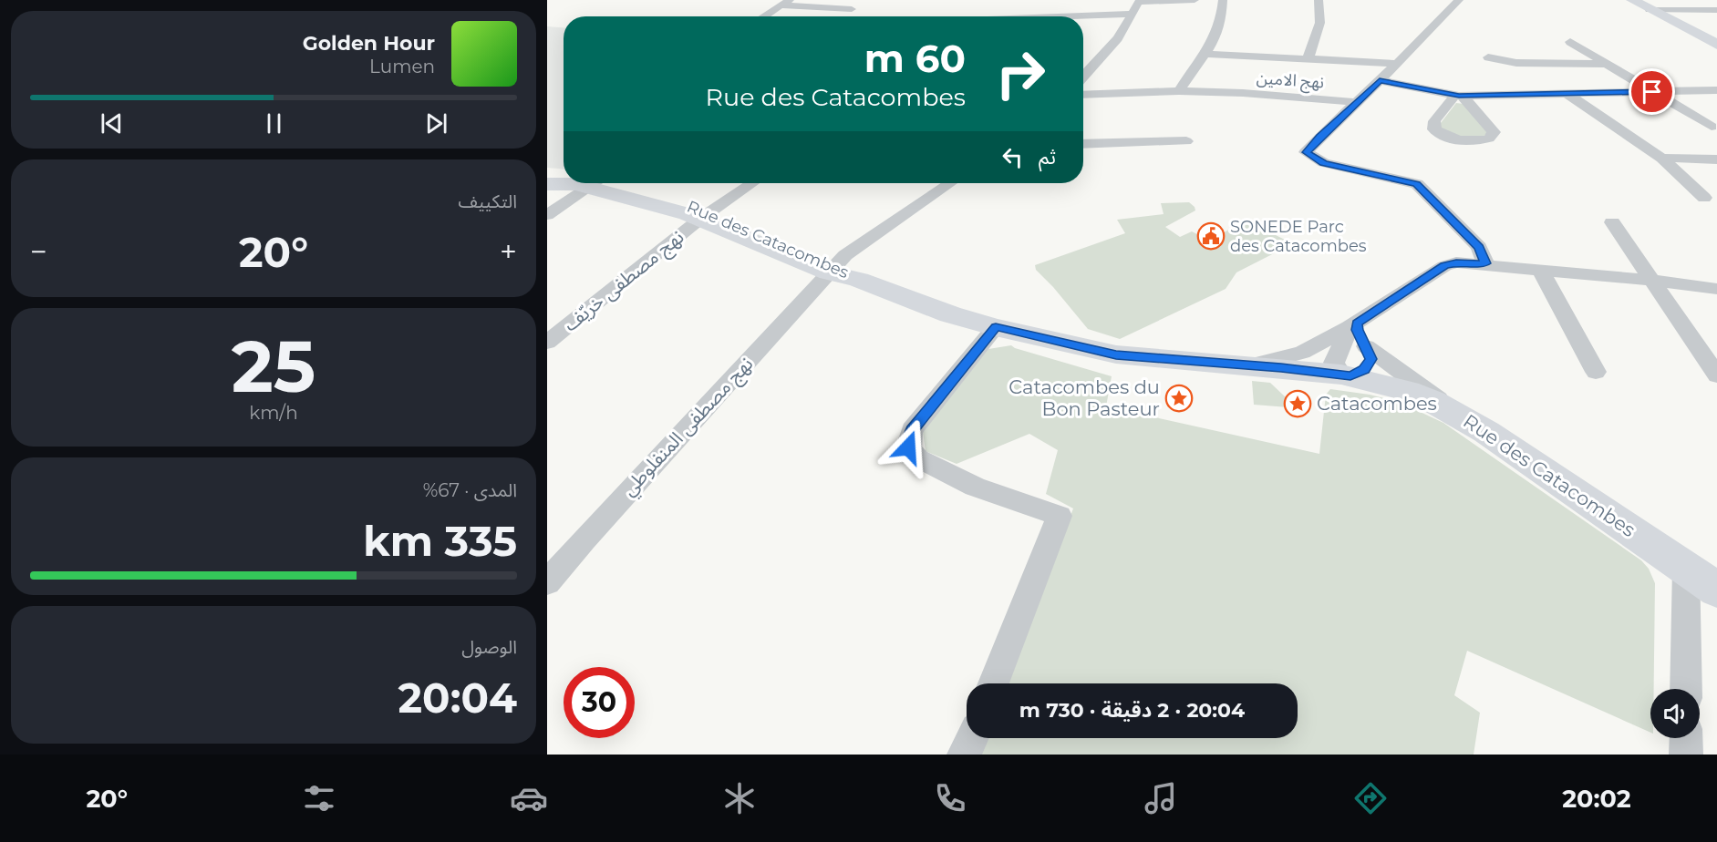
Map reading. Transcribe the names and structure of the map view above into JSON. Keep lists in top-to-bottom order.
{
  "streets": {
    "main road": ["Rue des Catacombes"],
    "street": ["نهج الامين", "نهج مصطفى خريّف", "نهج مصطفى المنفلوطي"]
  },
  "crossings": [
    ["Rue des Catacombes", "نهج مصطفى خريّف"],
    ["Rue des Catacombes", "نهج مصطفى المنفلوطي"]
  ],
  "places": {
    "public building": ["SONEDE Parc des Catacombes"],
    "place": ["Catacombes du Bon Pasteur", "Catacombes"]
  },
  "page": {
    "turn": ["60 m", "Rue des Catacombes"],
    "song": ["Golden Hour", "Lumen"],
    "then": "ثم",
    "tile": [
      "التكييف",
      ["25", "km/h"],
      ["المدى · 67%", "335 km"],
      ["الوصول", "20:04"]
    ],
    "heat": ["−", "20°", "+"],
    "limit": "30",
    "trip": "20:04 · 2 دقيقة · 730 m",
    "tabs": ["20:02", "20°"]
  }
}
